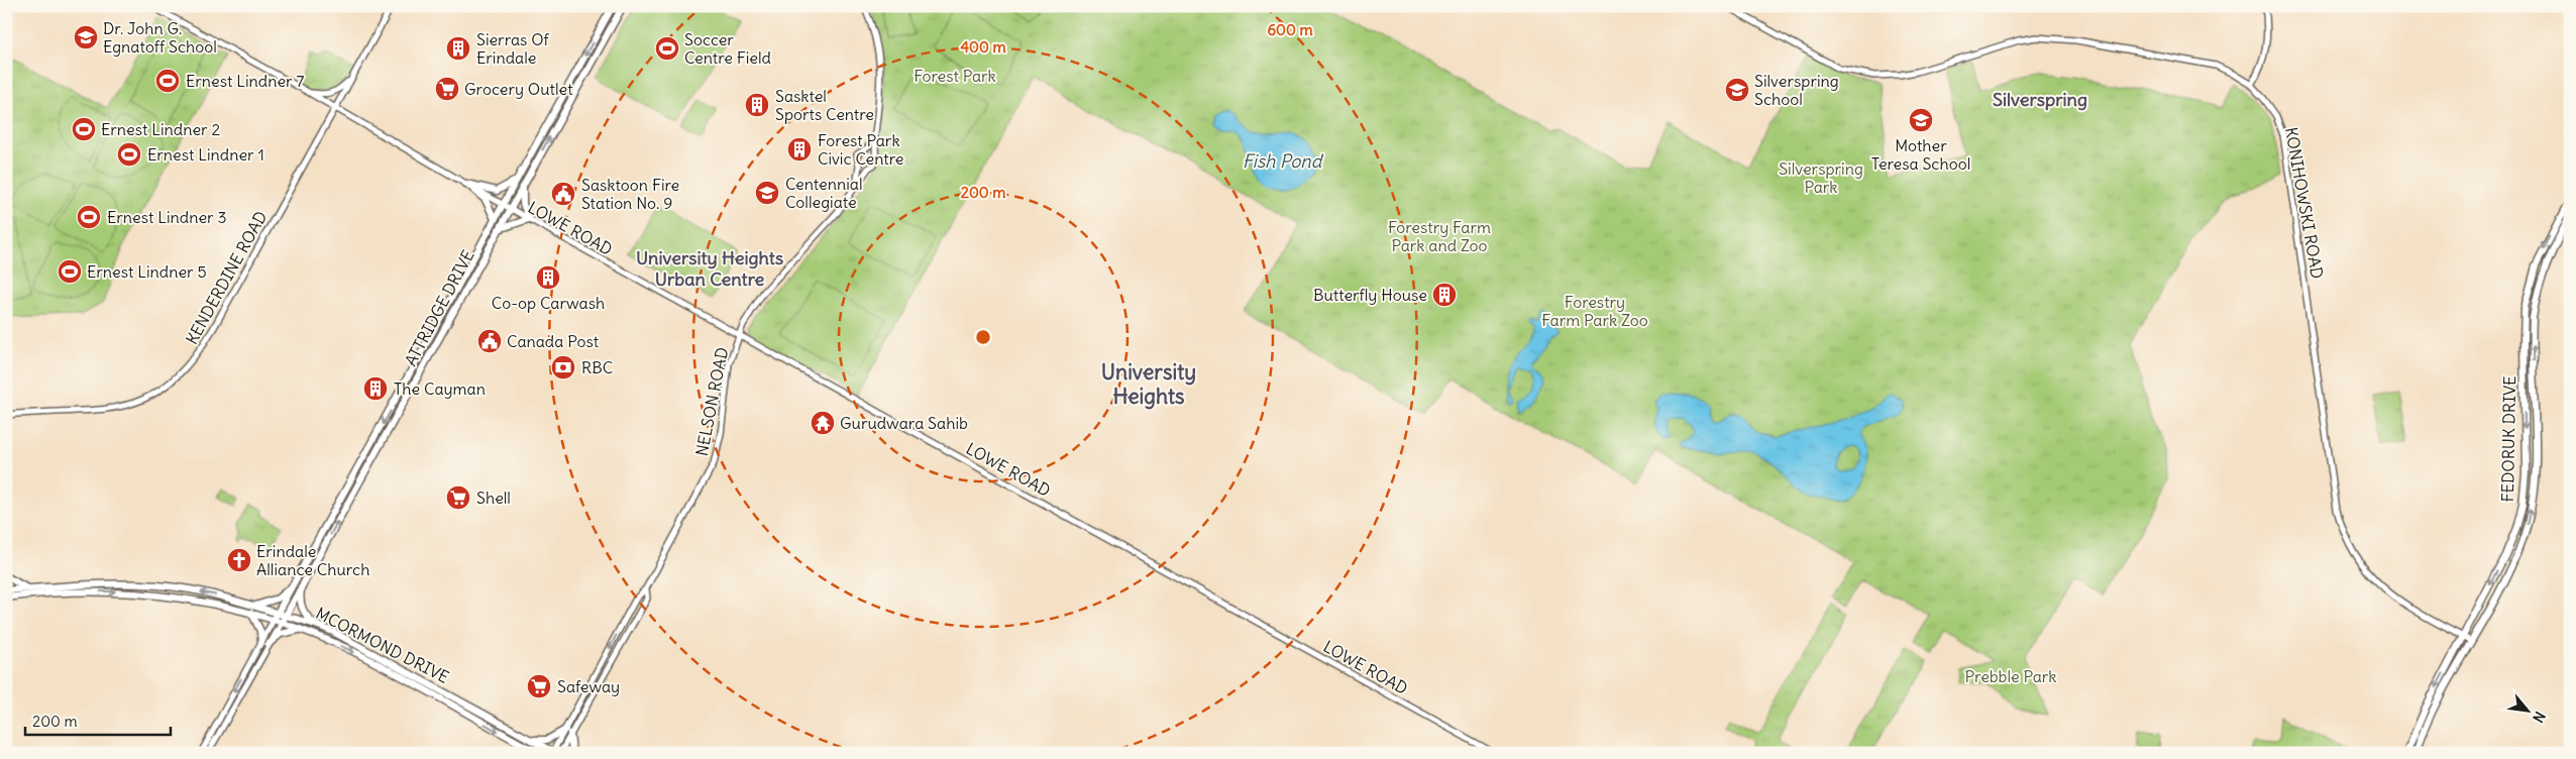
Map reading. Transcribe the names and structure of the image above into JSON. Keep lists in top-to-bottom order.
{
  "streets": {
    "main road": ["ATTRIDGE DRIVE", "FEDORUK DRIVE", "MCORMOND DRIVE"],
    "street": [
      "KONIHOWSKI ROAD",
      "LOWE ROAD",
      "KENDERDINE ROAD",
      "NELSON ROAD"
    ]
  },
  "crossings": [
    ["KONIHOWSKI ROAD", "FEDORUK DRIVE"],
    ["LOWE ROAD", "ATTRIDGE DRIVE"],
    ["LOWE ROAD", "NELSON ROAD"],
    ["ATTRIDGE DRIVE", "MCORMOND DRIVE"],
    ["NELSON ROAD", "MCORMOND DRIVE"]
  ],
  "districts": ["Silverspring", "University Heights Urban Centre", "University Heights"],
  "water": ["Fish Pond"],
  "parks": [
    "Forest Park",
    "Silverspring Park",
    "Forestry Farm Park and Zoo",
    "Forestry Farm Park Zoo",
    "Prebble Park"
  ],
  "places": {
    "school or university": [
      "Dr. John G. Egnatoff School",
      "Silverspring School",
      "Mother Teresa School",
      "Centennial Collegiate"
    ],
    "building": [
      "Sierras Of Erindale",
      "Sasktel Sports Centre",
      "Forest Park Civic Centre",
      "Co-op Carwash",
      "Butterfly House",
      "The Cayman"
    ],
    "sports": [
      "Soccer Centre Field",
      "Ernest Lindner 7",
      "Ernest Lindner 2",
      "Ernest Lindner 1",
      "Ernest Lindner 3",
      "Ernest Lindner 5"
    ],
    "supermarket": ["Grocery Outlet", "Shell", "Safeway"],
    "public building": ["Sasktoon Fire Station No. 9", "Canada Post"],
    "bank": ["RBC"],
    "temple": ["Gurudwara Sahib"],
    "church": ["Erindale Alliance Church"]
  },
  "scale_bar": "200 m",
  "north": "bottom right",
  "rings": ["600 m", "400 m", "200 m"]
}
